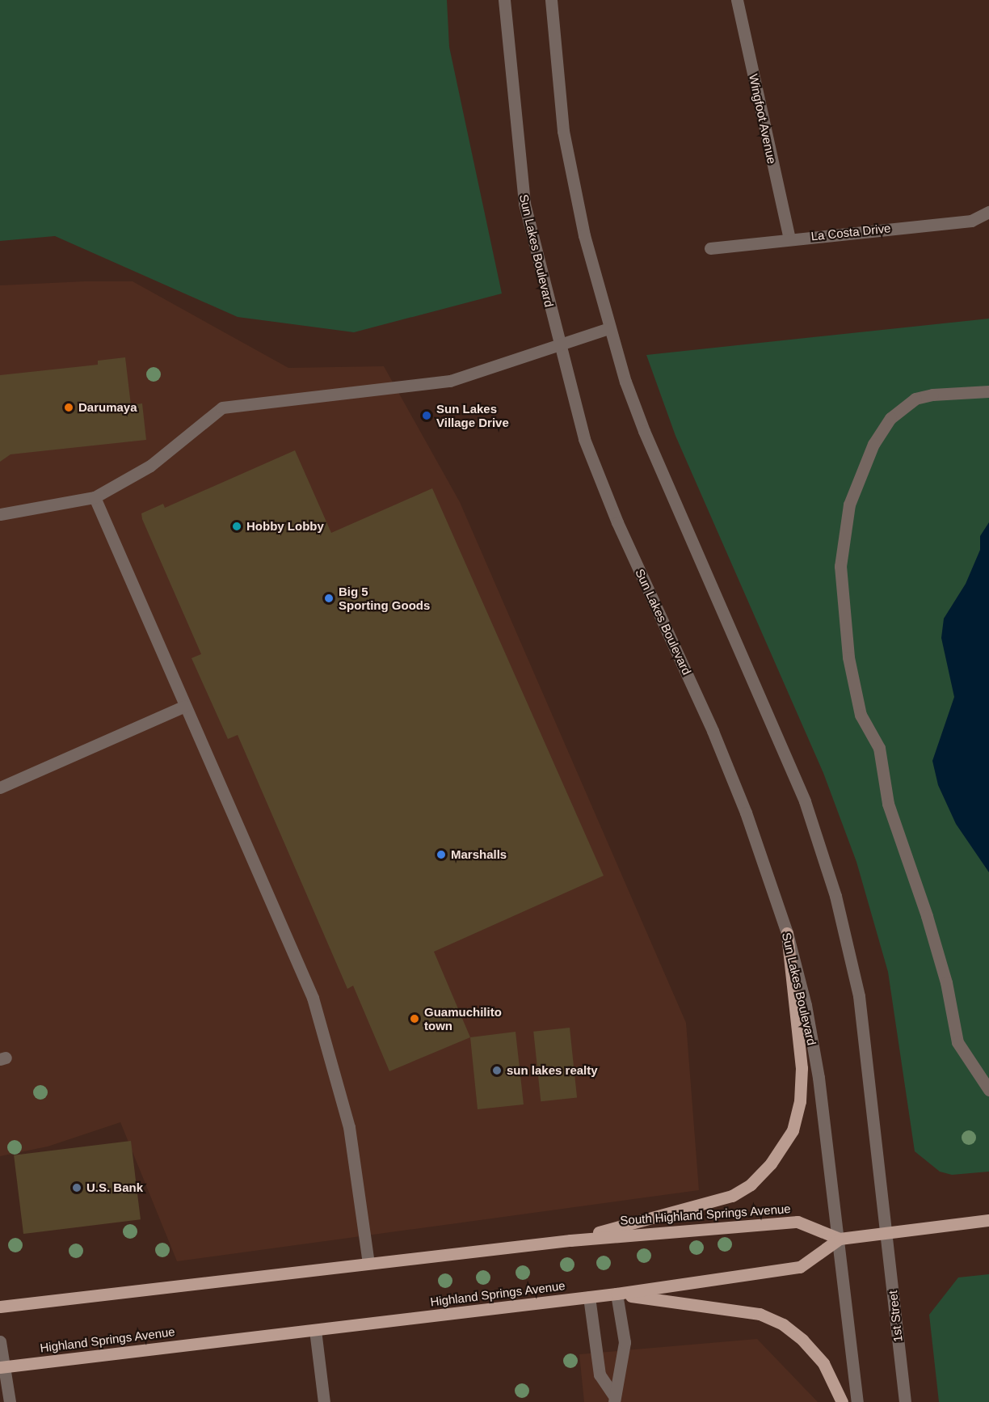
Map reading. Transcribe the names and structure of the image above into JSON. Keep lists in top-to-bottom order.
{
  "streets": {
    "main road": ["South Highland Springs Avenue", "Highland Springs Avenue"],
    "street": [
      "Wingfoot Avenue",
      "La Costa Drive",
      "Sun Lakes Boulevard",
      "1st Street"
    ]
  },
  "crossings": [
    ["Wingfoot Avenue", "La Costa Drive"],
    ["Sun Lakes Boulevard", "South Highland Springs Avenue"],
    ["Sun Lakes Boulevard", "Highland Springs Avenue"],
    ["South Highland Springs Avenue", "Highland Springs Avenue"],
    ["Highland Springs Avenue", "1st Street"]
  ],
  "places": [
    "Darumaya",
    "Sun Lakes Village Drive",
    "Hobby Lobby",
    "Big 5 Sporting Goods",
    "Marshalls",
    "Guamuchilito town",
    "sun lakes realty",
    "U.S. Bank"
  ]
}
